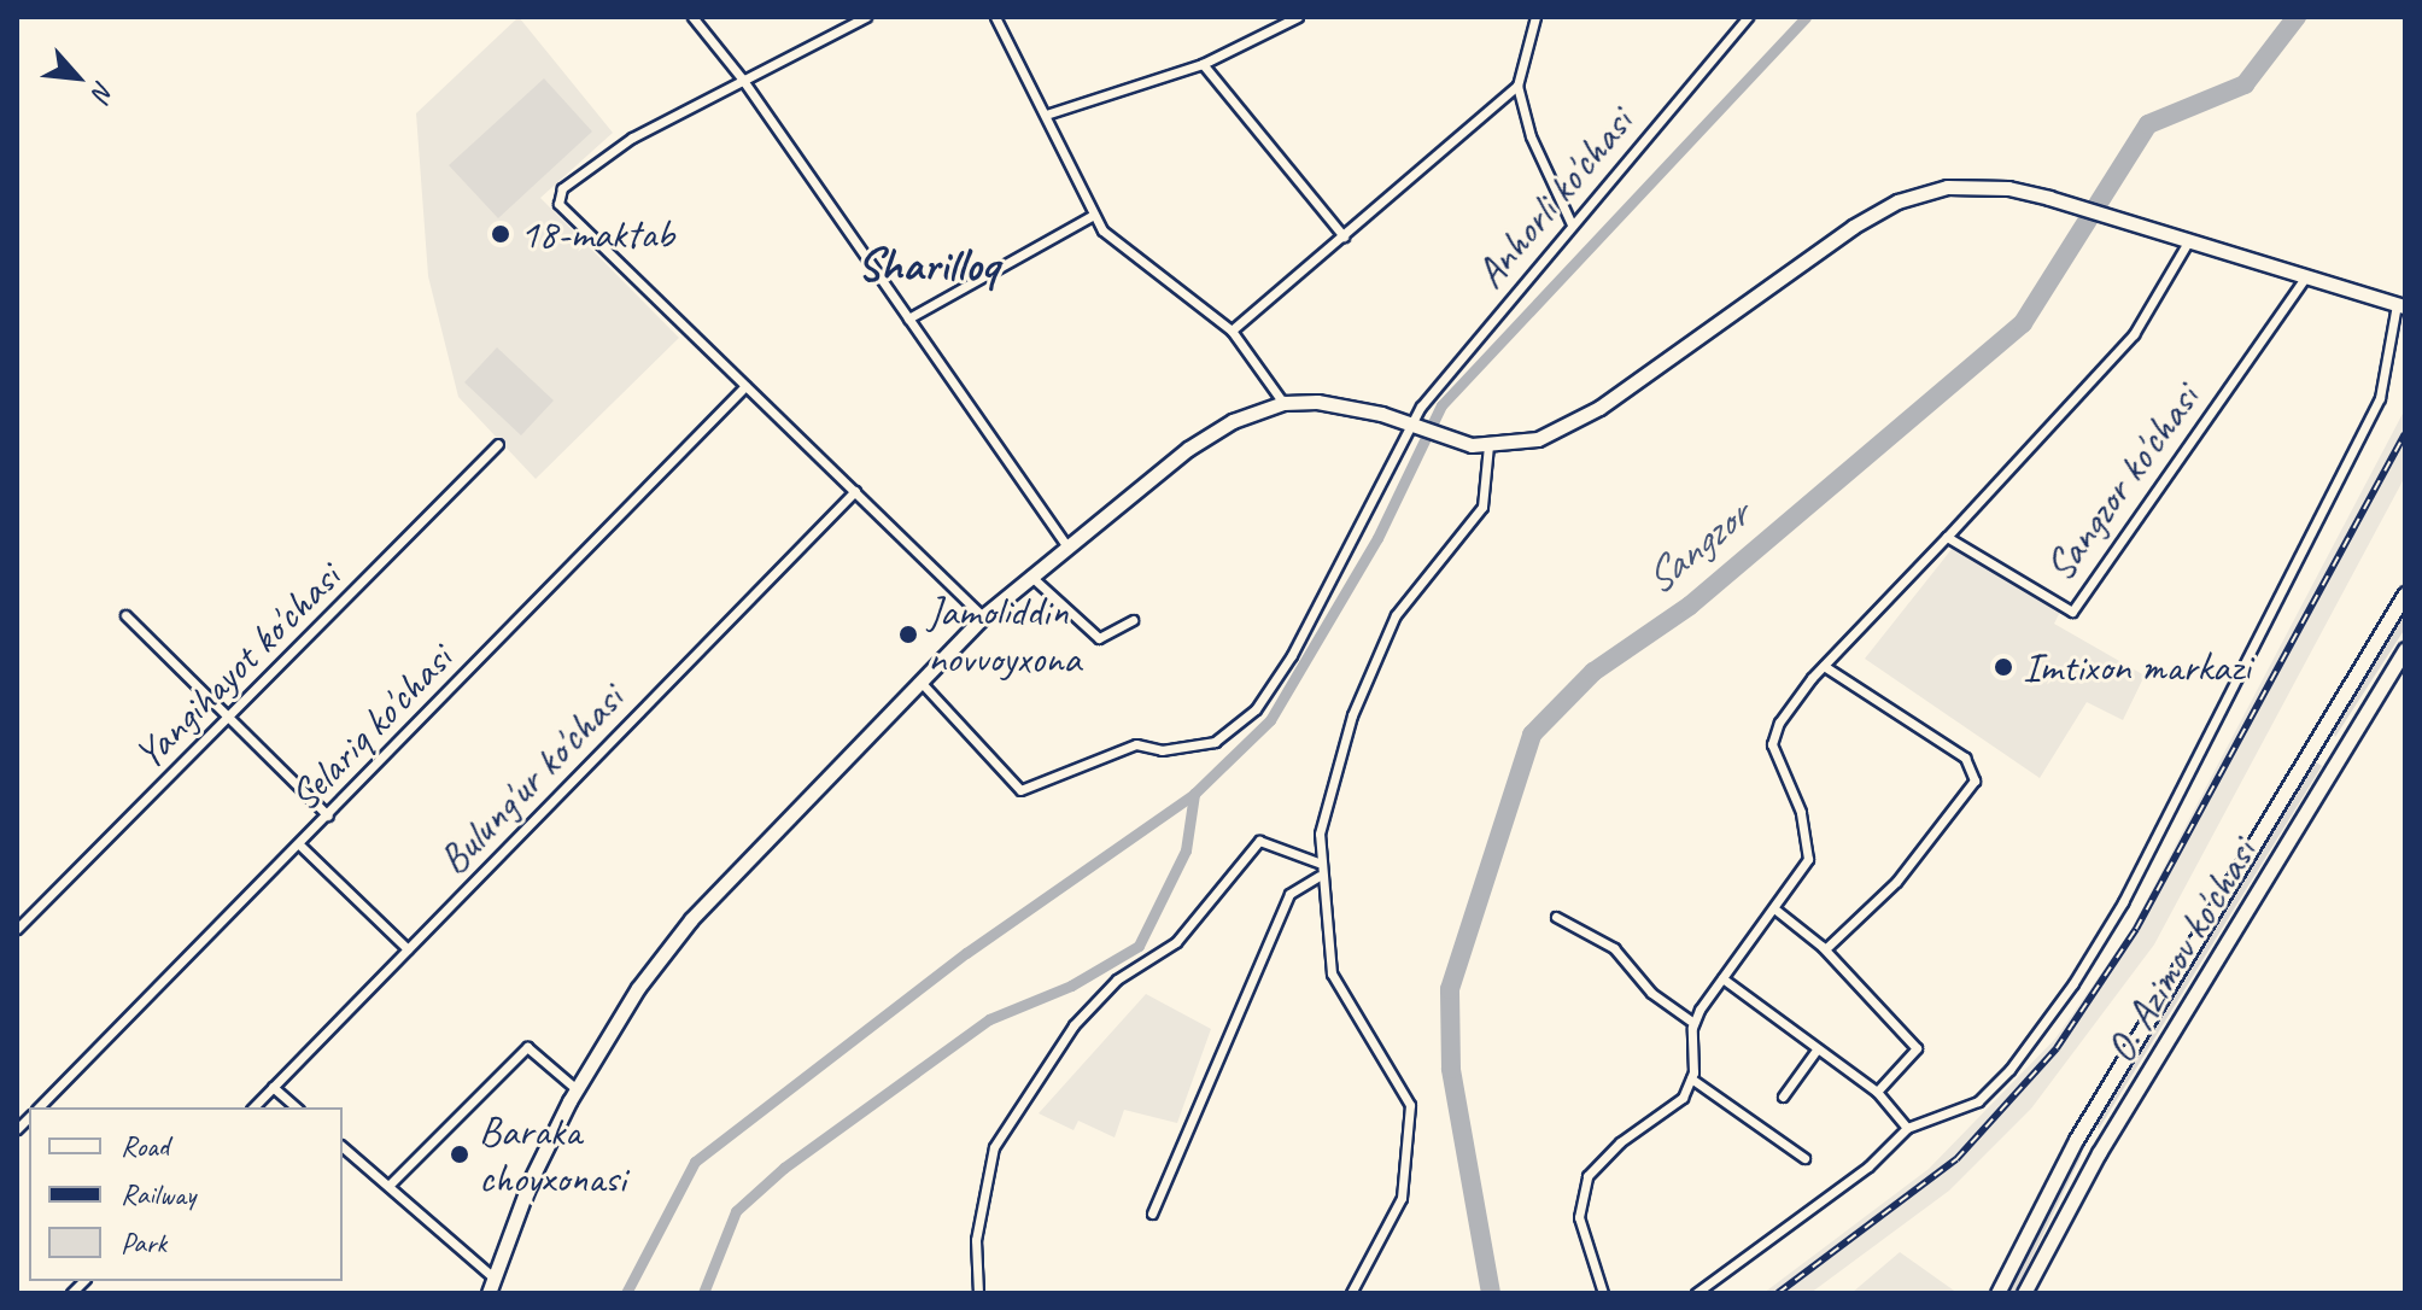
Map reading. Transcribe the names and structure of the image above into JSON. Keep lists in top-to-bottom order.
{
  "streets": {
    "main road": ["O. Azimov ko'chasi"],
    "street": [
      "Anhorli ko'chasi",
      "Sangzor ko'chasi",
      "Yangihayot ko'chasi",
      "Selariq ko'chasi",
      "Bulung'ur ko'chasi"
    ]
  },
  "districts": ["Sharilloq"],
  "water": ["Sangzor"],
  "places": [
    "18-maktab",
    "Jamoliddin novvoyxona",
    "Imtixon markazi",
    "Baraka choyxonasi"
  ],
  "legend": ["Road", "Railway", "Park"],
  "north": "bottom right"
}
